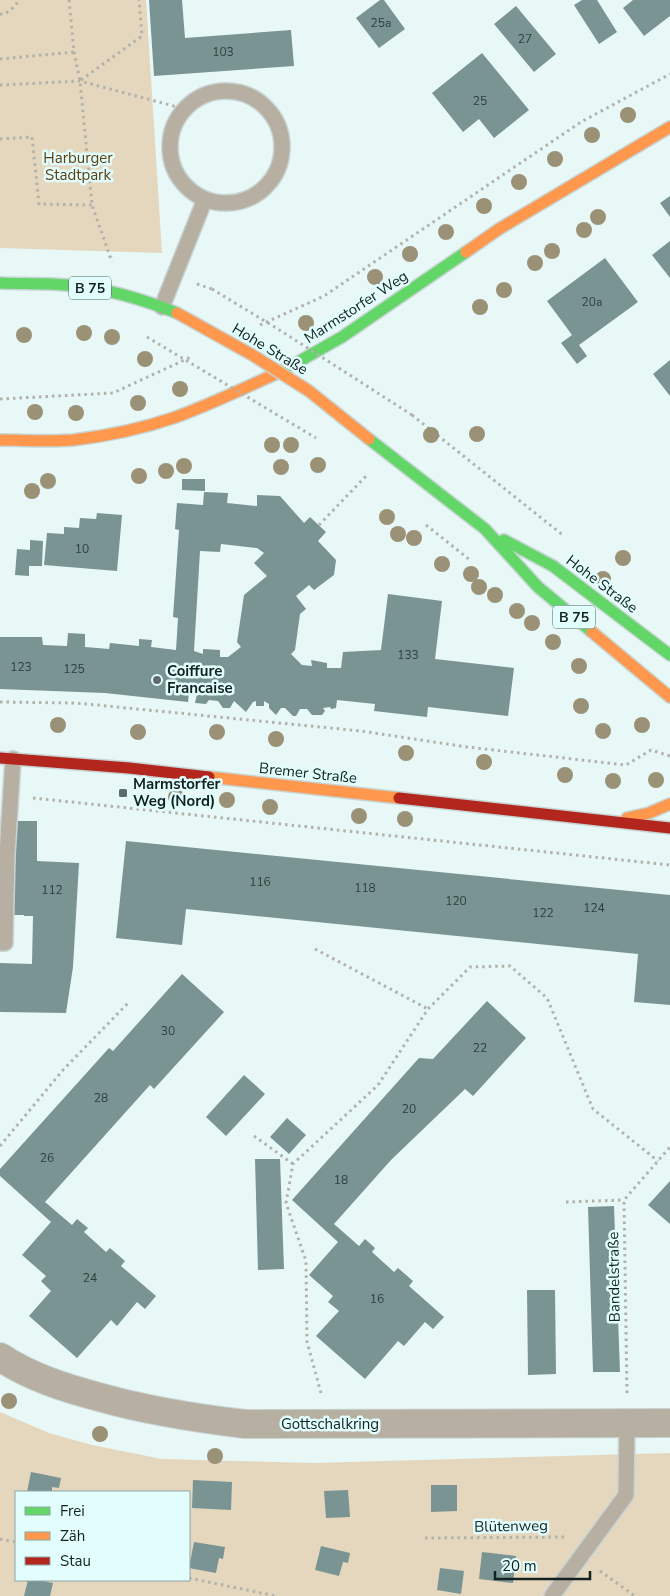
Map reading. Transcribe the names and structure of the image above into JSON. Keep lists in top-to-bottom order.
{
  "streets": {
    "main road": [
      "B 75",
      "Marmstorfer Weg",
      "Hohe Straße",
      "Bremer Straße"
    ],
    "street": ["Gottschalkring"],
    "path": ["Bandelstraße", "Blütenweg"]
  },
  "crossings": [
    ["Bandelstraße", "Gottschalkring"]
  ],
  "parks": ["Harburger Stadtpark"],
  "places": {
    "other": ["Coiffure Francaise"],
    "transit": ["Marmstorfer Weg (Nord)"]
  },
  "house_numbers": [
    "25a",
    "27",
    "103",
    "25",
    "20a",
    "10",
    "133",
    "123",
    "125",
    "116",
    "118",
    "112",
    "120",
    "124",
    "122",
    "30",
    "22",
    "28",
    "20",
    "26",
    "18",
    "24",
    "16"
  ],
  "legend": ["Frei", "Zäh", "Stau"],
  "scale_bar": "20 m"
}
